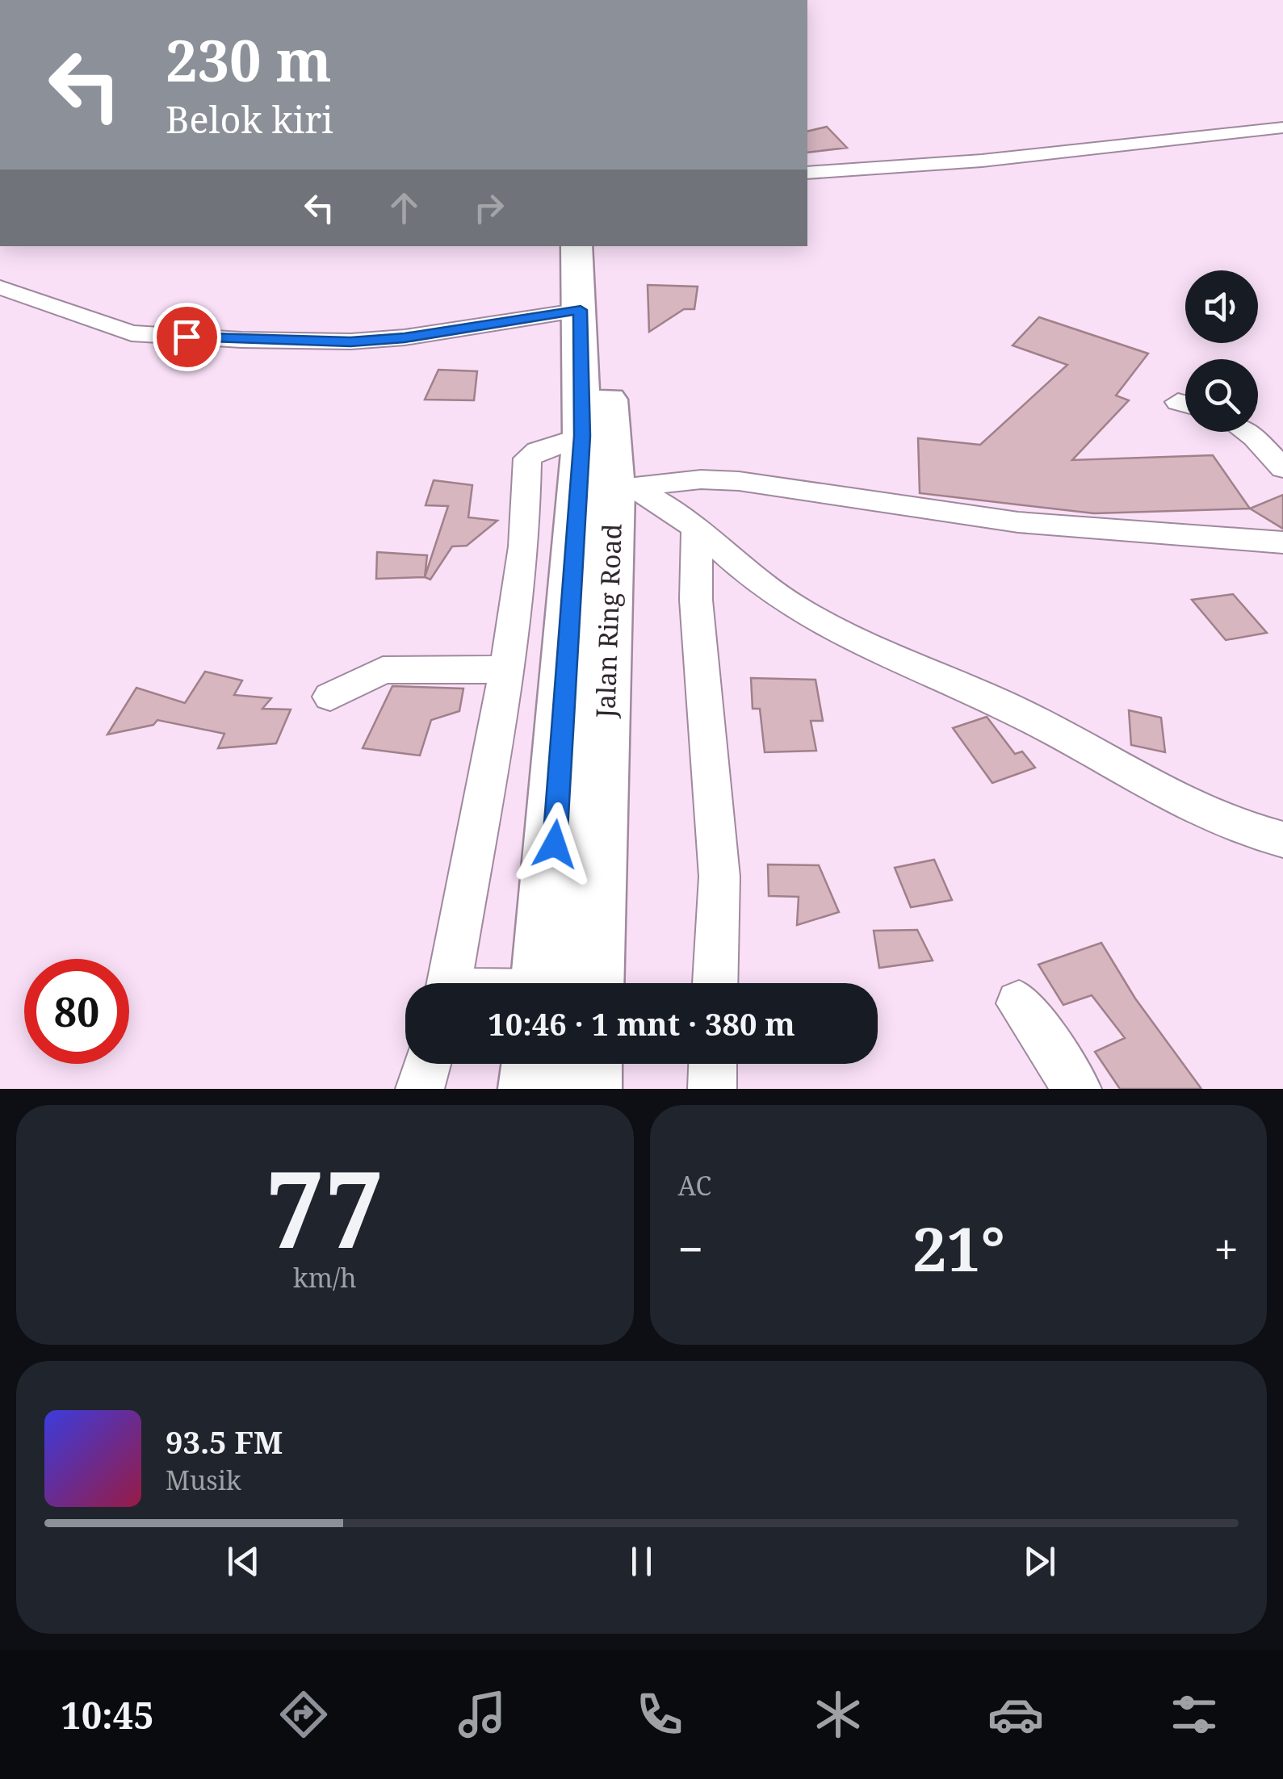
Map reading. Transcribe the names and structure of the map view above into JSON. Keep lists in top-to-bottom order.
{
  "streets": {
    "highway": ["Jalan Ring Road"]
  },
  "page": {
    "turn": ["230 m", "Belok kiri"],
    "limit": "80",
    "trip": "10:46 · 1 mnt · 380 m",
    "tile": [
      ["77", "km/h"],
      "AC"
    ],
    "heat": ["−", "21°", "+"],
    "song": ["93.5 FM", "Musik"],
    "tabs": "10:45"
  }
}
